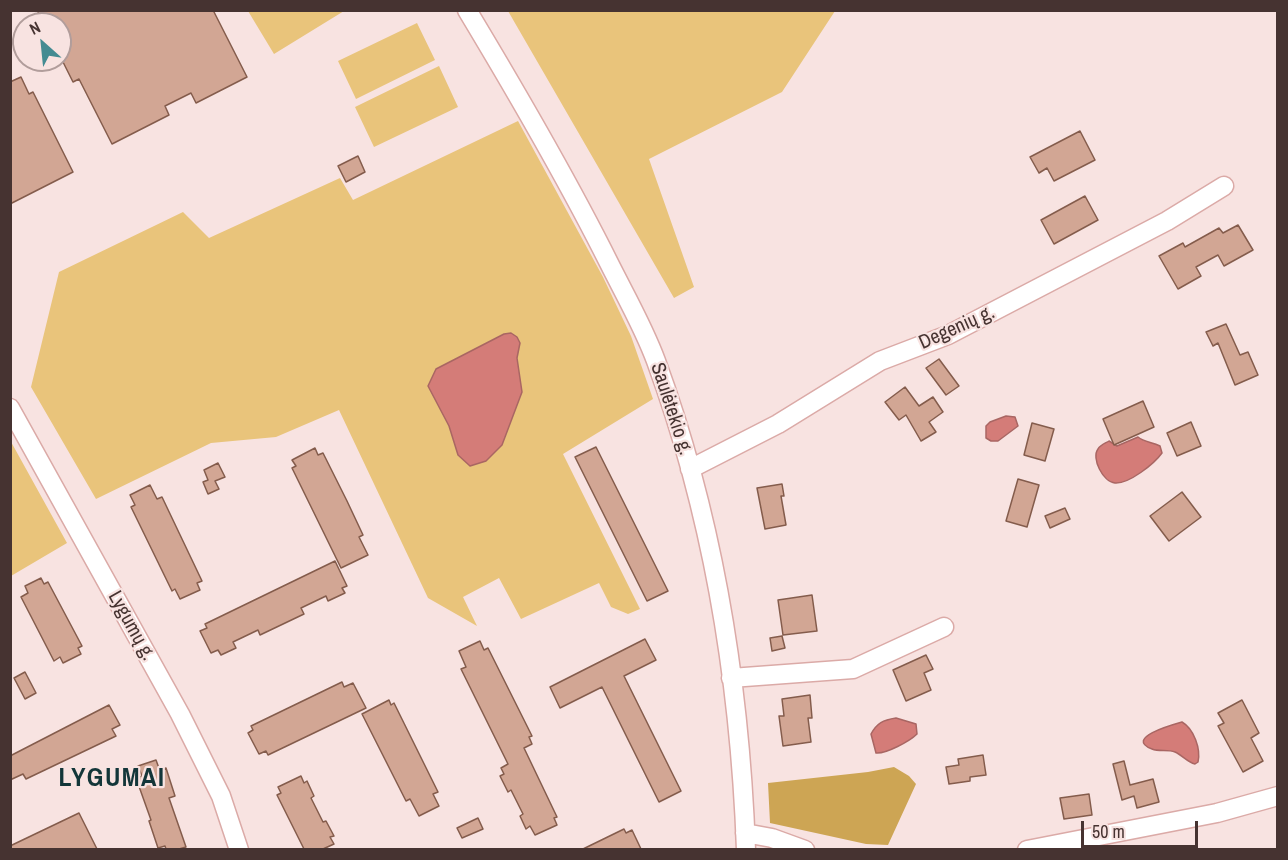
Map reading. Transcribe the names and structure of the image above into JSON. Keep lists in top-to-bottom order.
{
  "streets": {
    "street": ["Degenių g.", "Saulėtekio g.", "Lygumų g."]
  },
  "crossings": [
    ["Degenių g.", "Saulėtekio g."]
  ],
  "districts": ["LYGUMAI"],
  "scale_bar": "50 m",
  "north": "top left"
}
